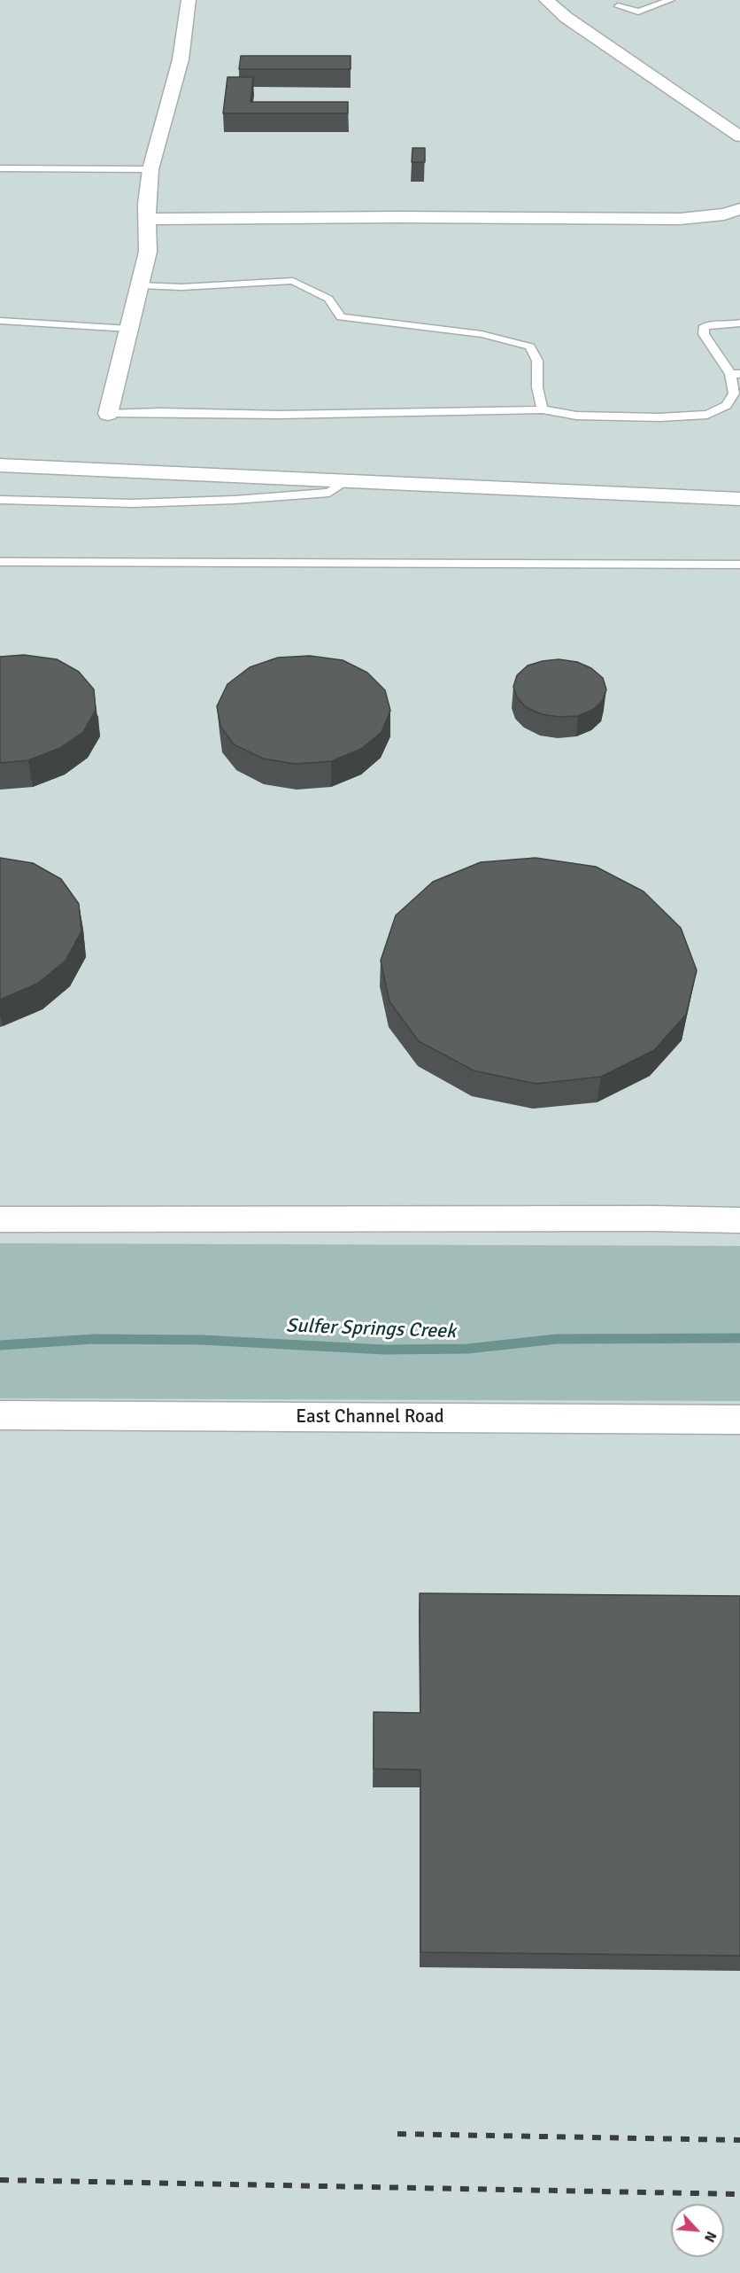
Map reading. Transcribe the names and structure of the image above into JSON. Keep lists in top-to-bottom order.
{
  "streets": {
    "street": ["East Channel Road"]
  },
  "water": ["Sulfer Springs Creek"],
  "north": "bottom right"
}
